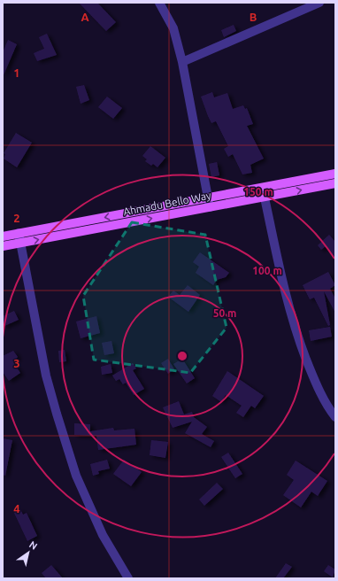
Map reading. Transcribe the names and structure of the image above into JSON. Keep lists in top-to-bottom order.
{
  "streets": {
    "main road": ["Ahmadu Bello Way"]
  },
  "north": "top right",
  "grid": {
    "columns": ["A", "B"],
    "rows": [
      "1",
      "2",
      "3",
      "4"
    ]
  },
  "rings": ["150 m", "100 m", "50 m"]
}
